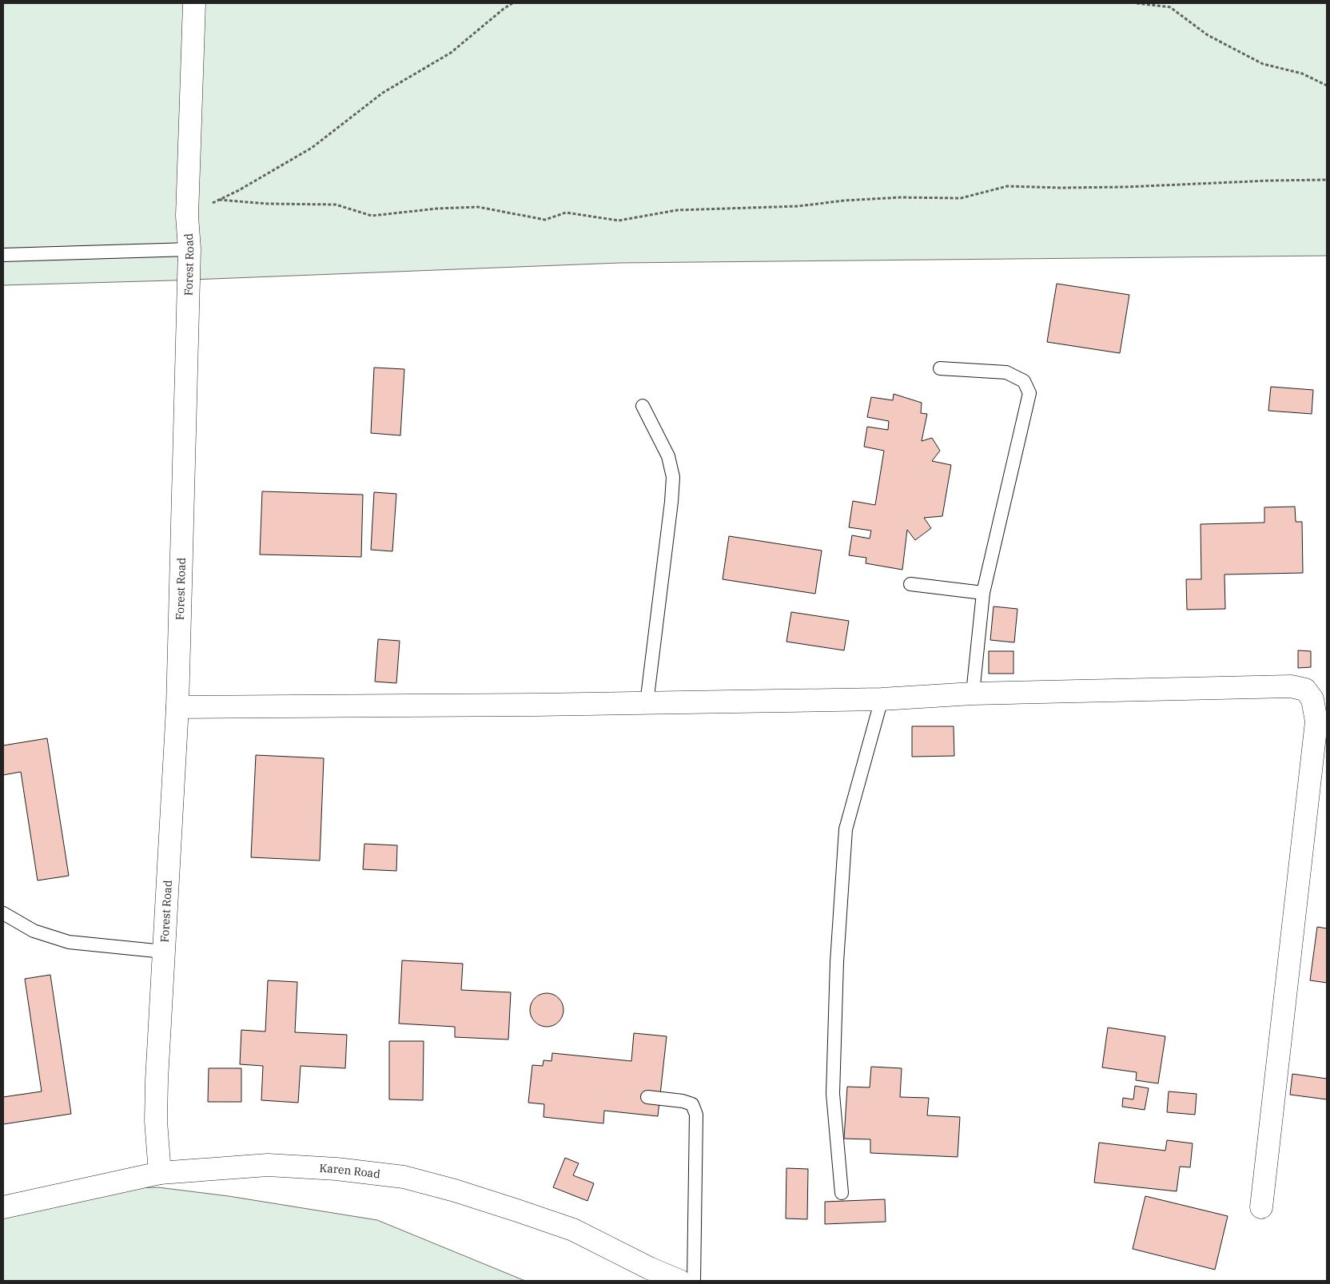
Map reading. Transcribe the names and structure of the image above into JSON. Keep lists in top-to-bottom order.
{
  "streets": {
    "street": ["Forest Road", "Karen Road"]
  },
  "crossings": [
    ["Forest Road", "Karen Road"]
  ]
}
